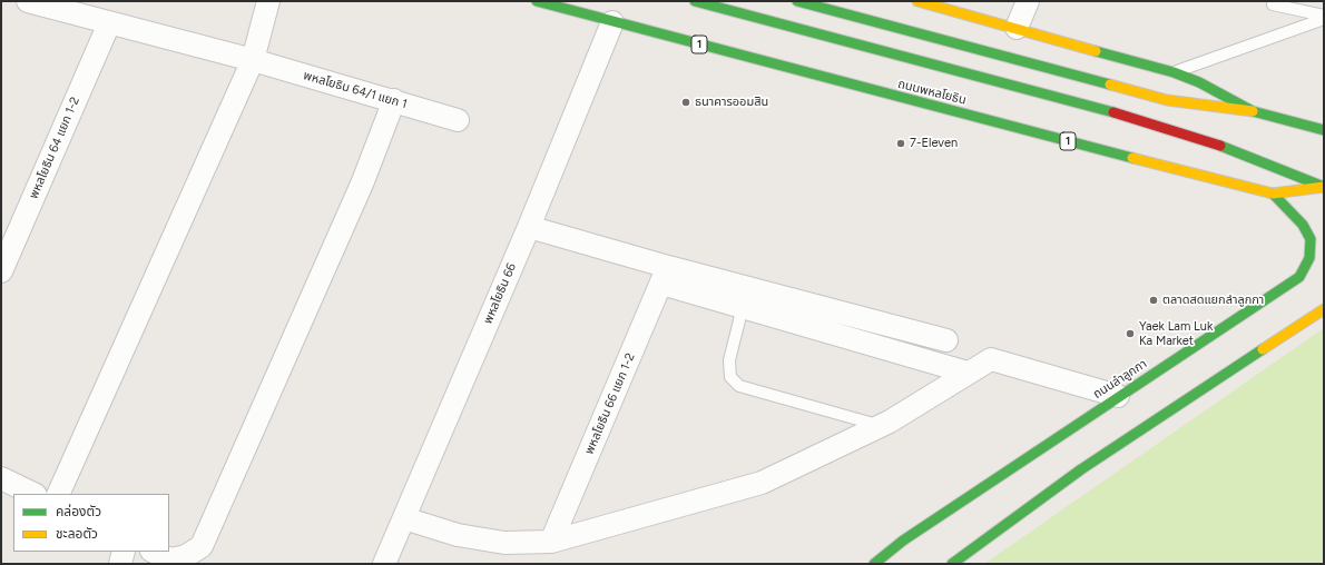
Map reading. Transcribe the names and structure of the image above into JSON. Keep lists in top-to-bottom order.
{
  "streets": {
    "main road": ["1", "ถนนพหลโยธิน", "ถนนลำลูกกา"],
    "street": [
      "พหลโยธิน 64/1 แยก 1",
      "พหลโยธิน 64 แยก 1-2",
      "พหลโยธิน 66",
      "พหลโยธิน 66 แยก 1-2"
    ]
  },
  "crossings": [
    ["พหลโยธิน 64/1 แยก 1", "พหลโยธิน 64 แยก 1-2"],
    ["ถนนพหลโยธิน", "พหลโยธิน 66"],
    ["ถนนพหลโยธิน", "ถนนลำลูกกา"]
  ],
  "places": [
    "ธนาคารออมสิน",
    "7-Eleven",
    "ตลาดสดแยกลำลูกกา",
    "Yaek Lam Luk Ka Market"
  ],
  "legend": ["คล่องตัว", "ชะลอตัว"]
}
